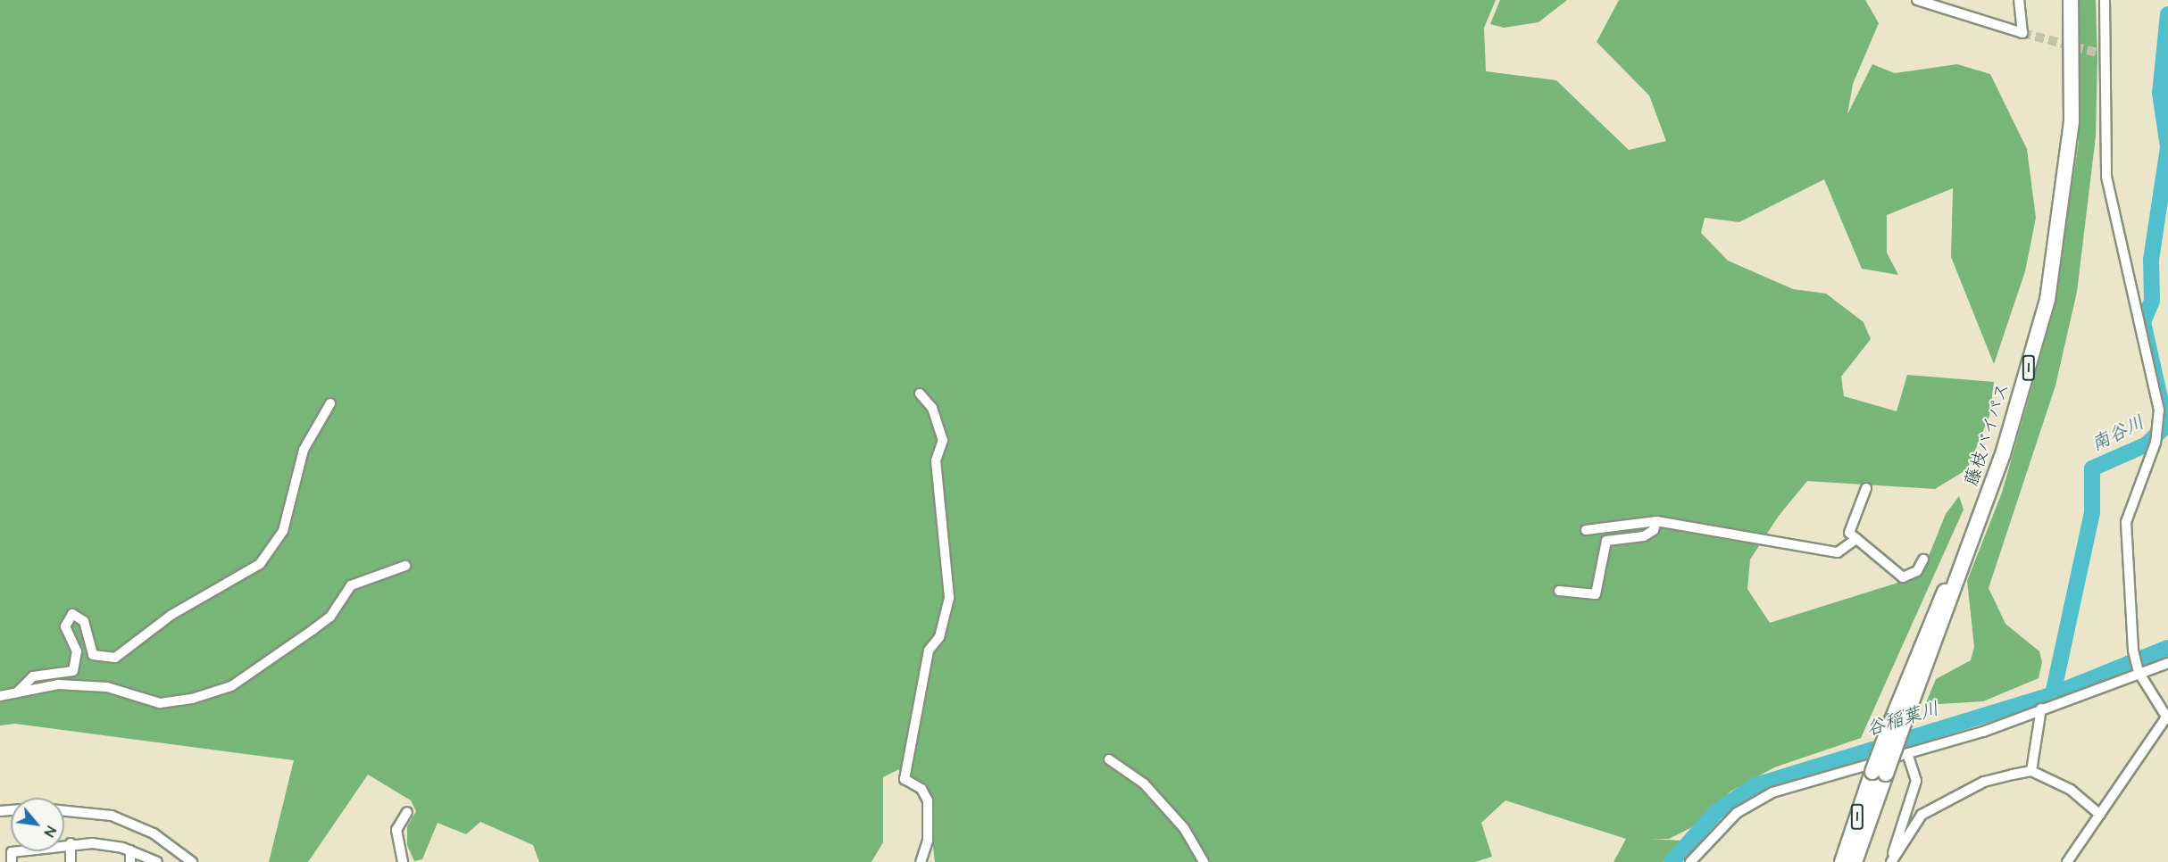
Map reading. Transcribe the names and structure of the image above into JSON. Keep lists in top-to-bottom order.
{
  "streets": {
    "highway": ["1", "藤枝バイパス"]
  },
  "crossings": [
    ["1", "藤枝バイパス"]
  ],
  "water": ["南谷川", "谷稲葉川"],
  "north": "bottom right"
}
